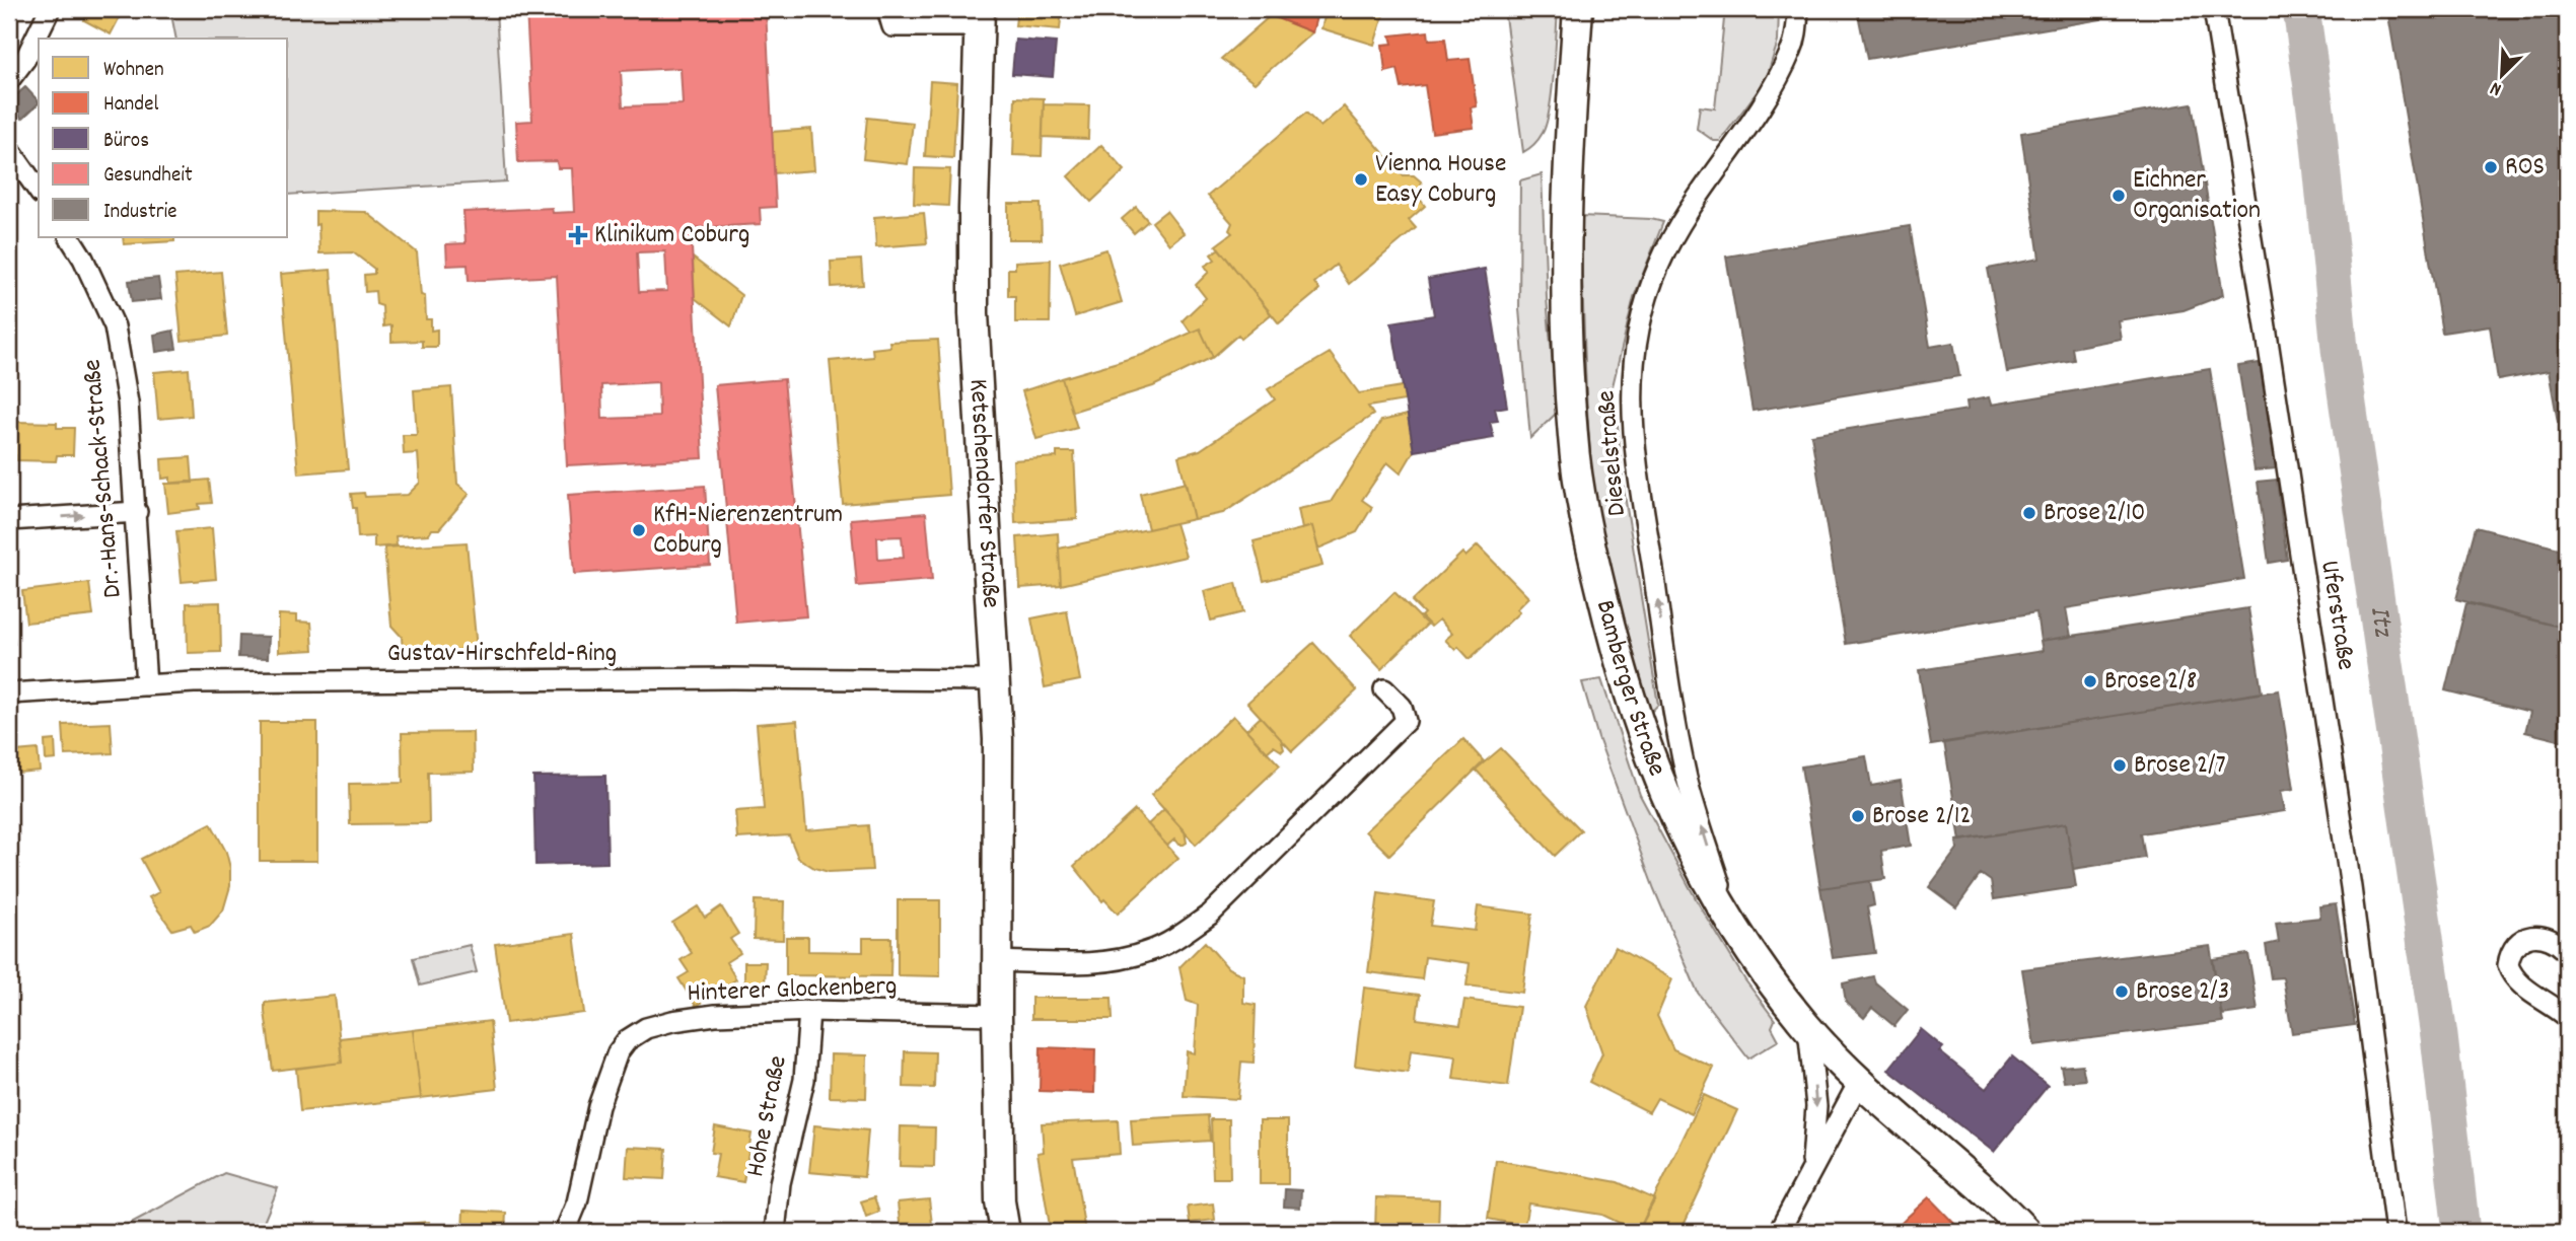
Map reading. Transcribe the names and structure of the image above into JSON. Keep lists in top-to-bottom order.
{
  "streets": {
    "street": [
      "Dieselstraße",
      "Dr.-Hans-Schack-Straße",
      "Ketschendorfer Straße",
      "Uferstraße",
      "Gustav-Hirschfeld-Ring",
      "Bamberger Straße",
      "Hinterer Glockenberg",
      "Hohe Straße"
    ]
  },
  "crossings": [
    ["Dieselstraße", "Bamberger Straße"],
    ["Dr.-Hans-Schack-Straße", "Gustav-Hirschfeld-Ring"],
    ["Ketschendorfer Straße", "Gustav-Hirschfeld-Ring"],
    ["Ketschendorfer Straße", "Hinterer Glockenberg"],
    ["Hinterer Glockenberg", "Hohe Straße"]
  ],
  "one_way": ["Dieselstraße"],
  "water": ["Itz"],
  "places": {
    "other": [
      "ROS",
      "Vienna House Easy Coburg",
      "Eichner Organisation",
      "Brose 2/10",
      "KfH-Nierenzentrum Coburg",
      "Brose 2/8",
      "Brose 2/7",
      "Brose 2/12",
      "Brose 2/3"
    ],
    "health": ["Klinikum Coburg"]
  },
  "legend": [
    "Wohnen",
    "Handel",
    "Büros",
    "Gesundheit",
    "Industrie"
  ],
  "north": "bottom left"
}
